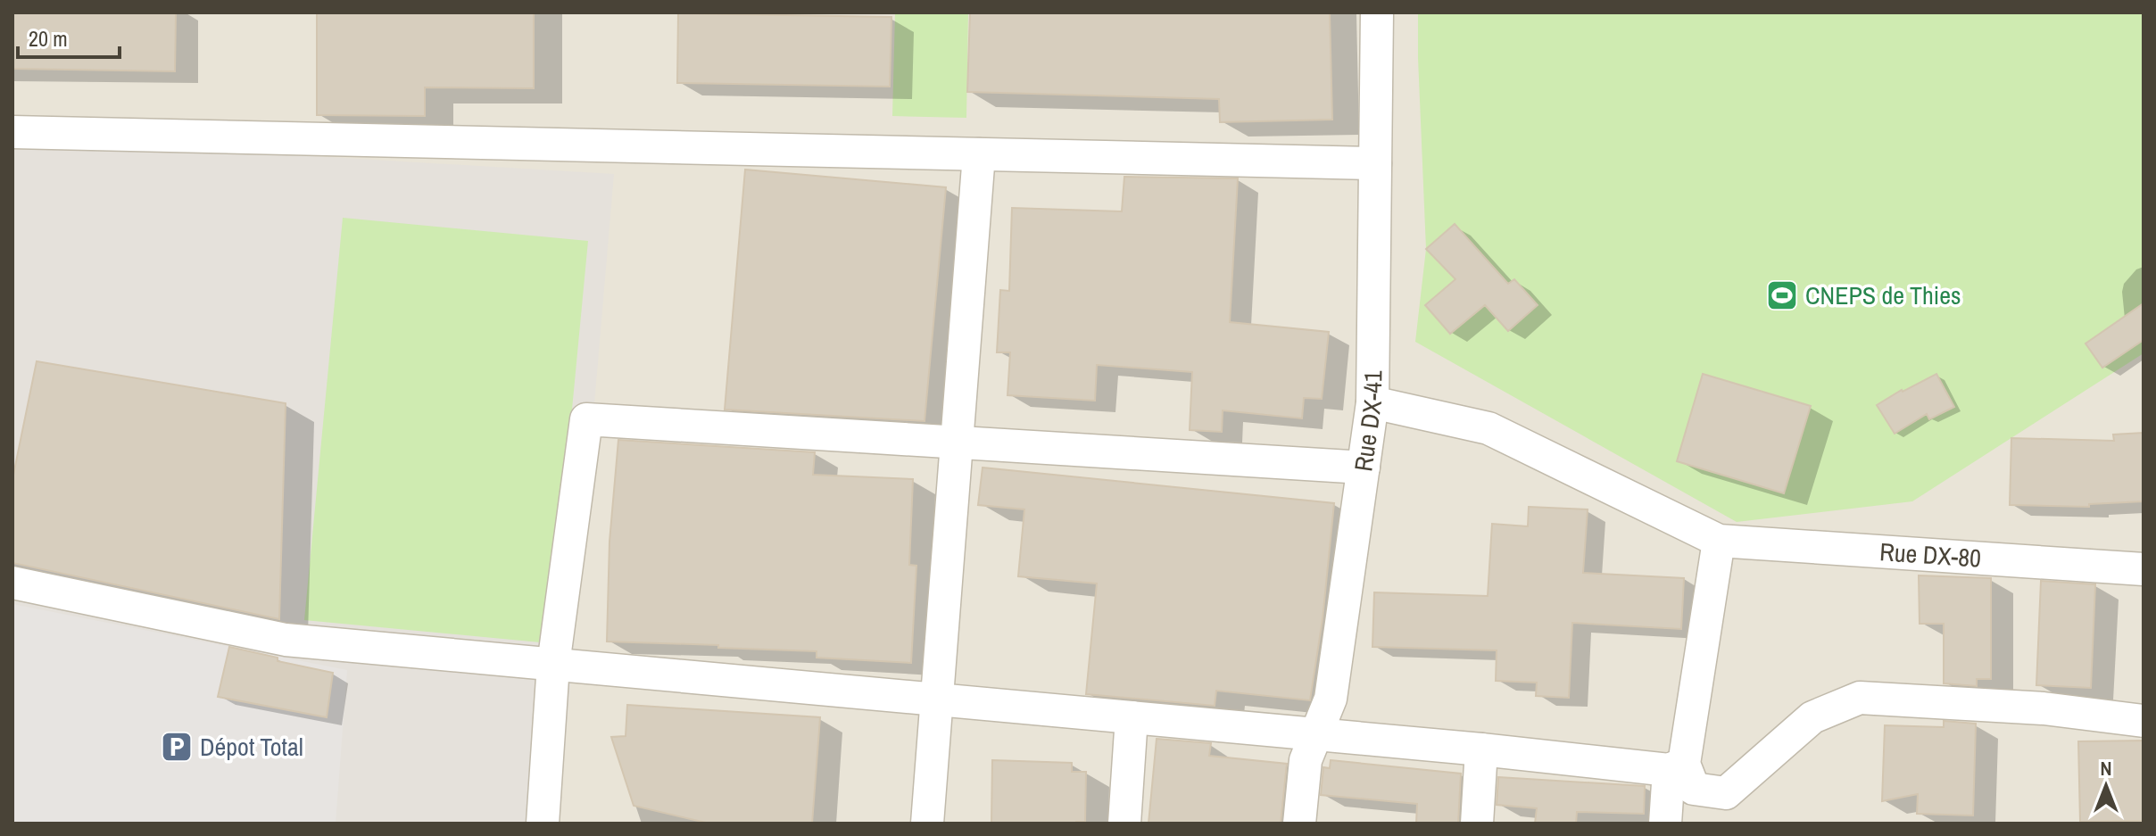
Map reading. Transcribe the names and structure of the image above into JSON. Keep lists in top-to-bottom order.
{
  "streets": {
    "street": ["Rue DX-41", "Rue DX-80"]
  },
  "places": {
    "sports": ["CNEPS de Thies"],
    "parking": ["Dépot Total"]
  },
  "scale_bar": "20 m",
  "north": "top"
}
